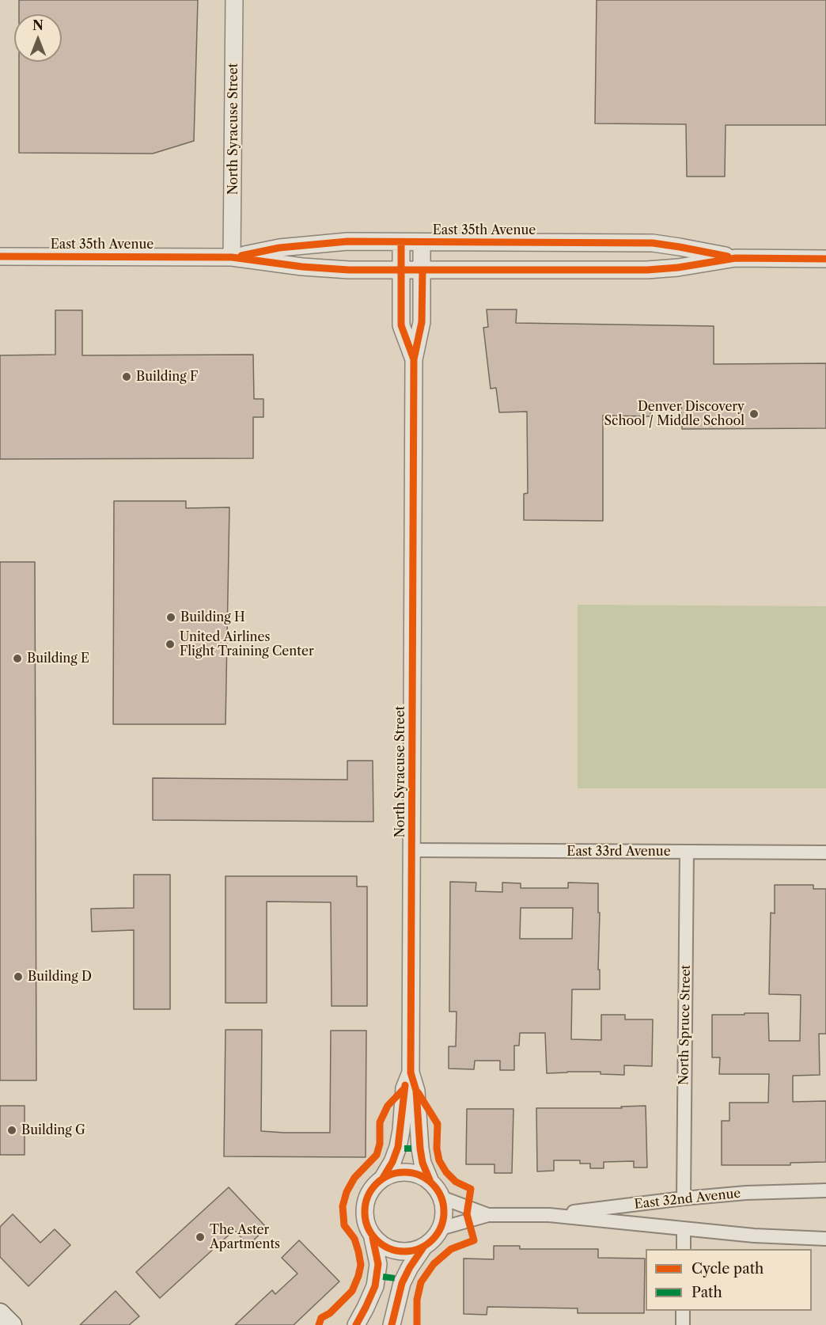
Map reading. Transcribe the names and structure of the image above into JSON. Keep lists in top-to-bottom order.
{
  "streets": {
    "street": [
      "North Syracuse Street",
      "East 35th Avenue",
      "East 33rd Avenue",
      "North Spruce Street",
      "East 32nd Avenue"
    ]
  },
  "crossings": [
    ["North Syracuse Street", "East 35th Avenue"],
    ["North Syracuse Street", "East 33rd Avenue"],
    ["North Syracuse Street", "East 32nd Avenue"],
    ["East 33rd Avenue", "North Spruce Street"],
    ["North Spruce Street", "East 32nd Avenue"]
  ],
  "places": [
    "Building F",
    "Denver Discovery School / Middle School",
    "Building H",
    "United Airlines Flight Training Center",
    "Building E",
    "Building D",
    "Building G",
    "The Aster Apartments"
  ],
  "legend": ["Cycle path", "Path"],
  "north": "top"
}
